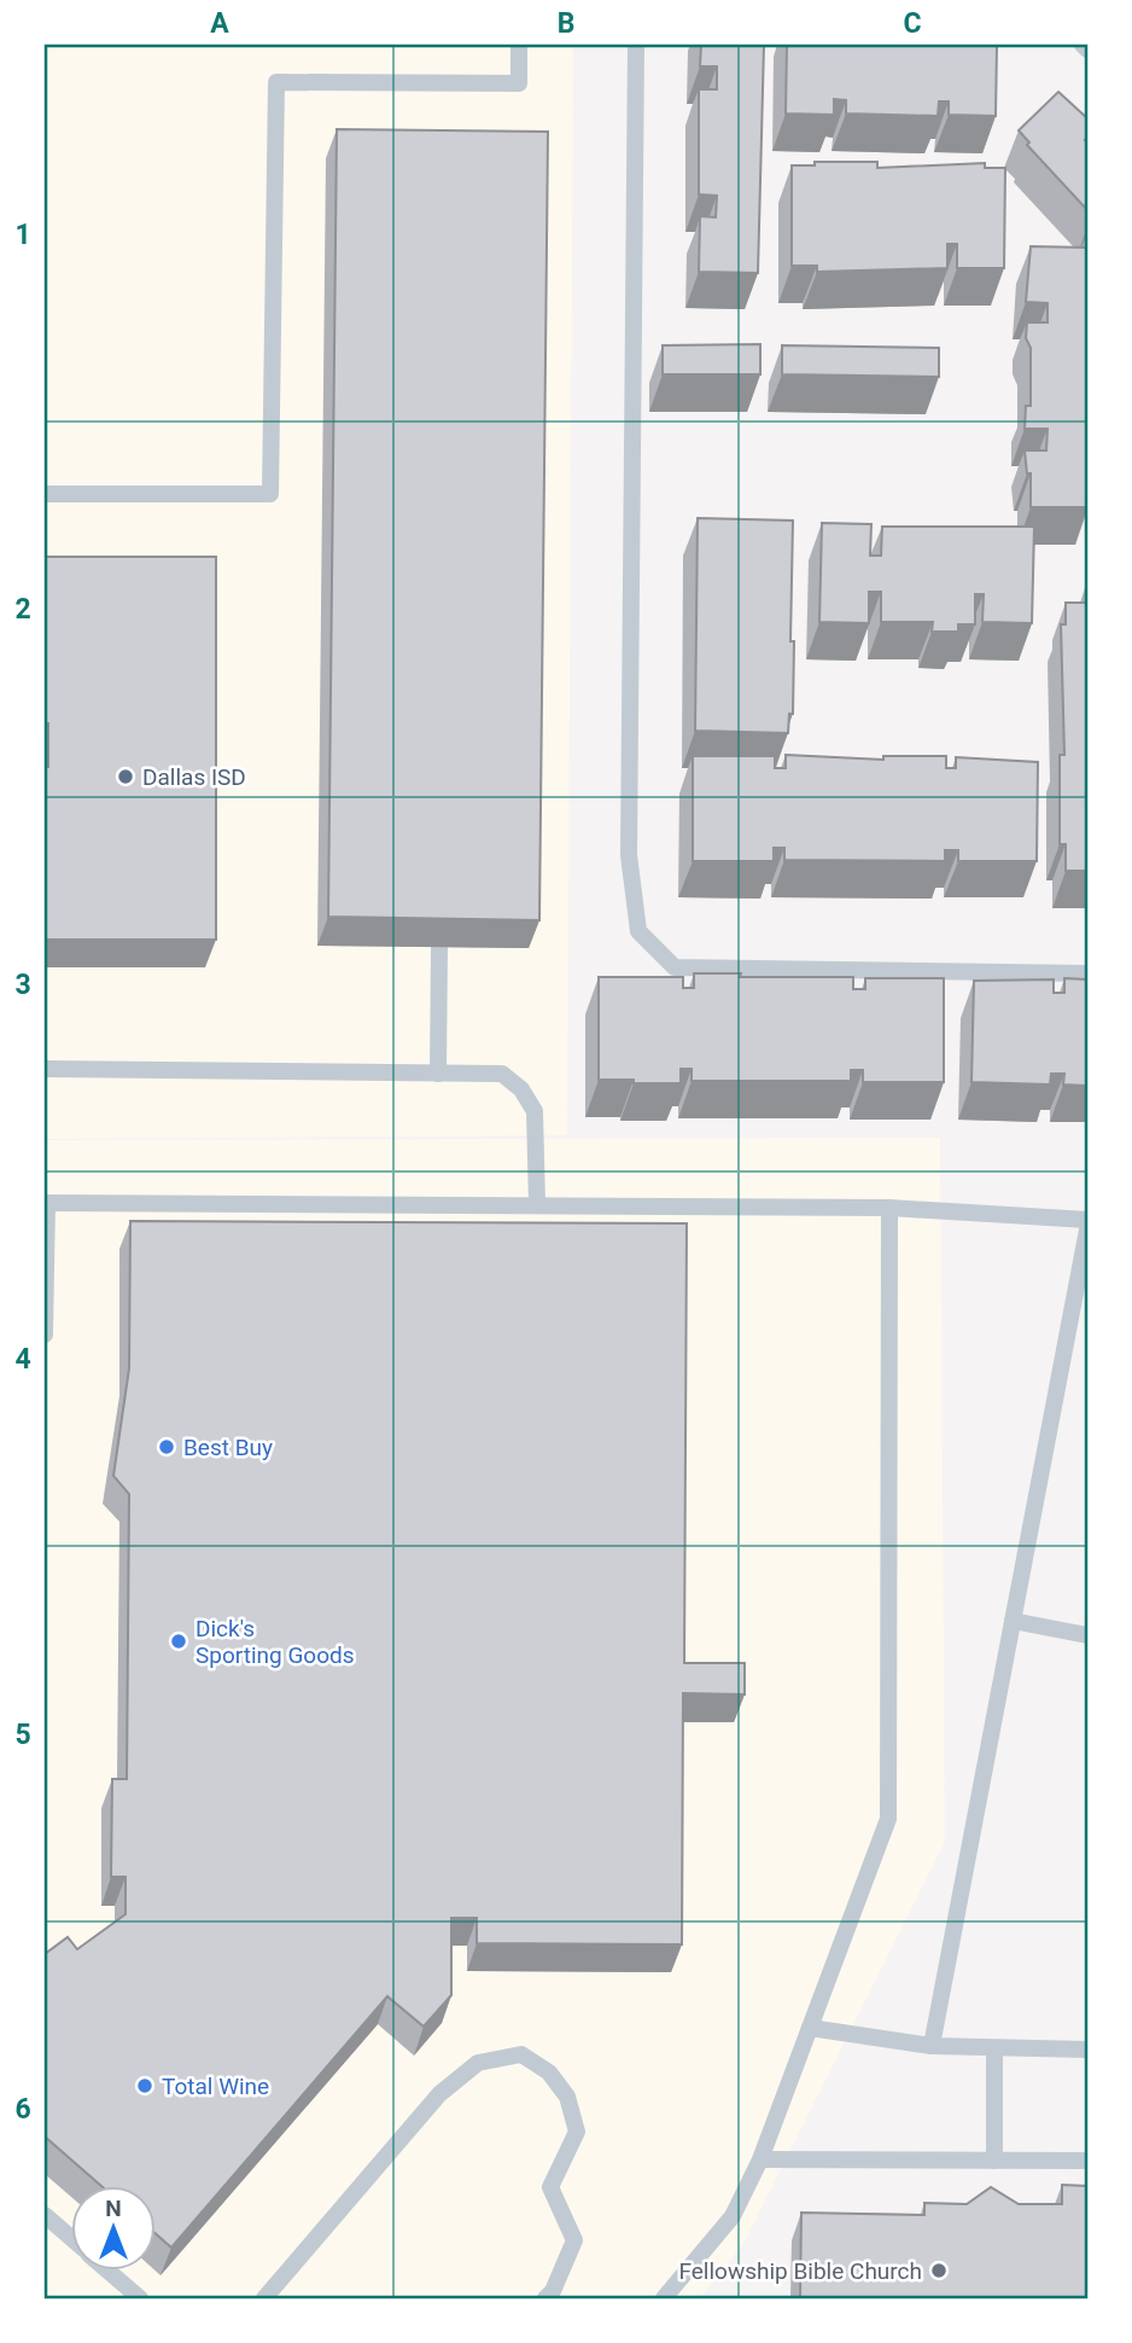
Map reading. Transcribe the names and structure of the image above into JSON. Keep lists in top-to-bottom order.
{
  "places": [
    "Dallas ISD",
    "Best Buy",
    "Dick's Sporting Goods",
    "Total Wine",
    "Fellowship Bible Church"
  ],
  "north": "top",
  "grid": {
    "columns": ["A", "B", "C"],
    "rows": [
      "1",
      "2",
      "3",
      "4",
      "5",
      "6"
    ]
  }
}
